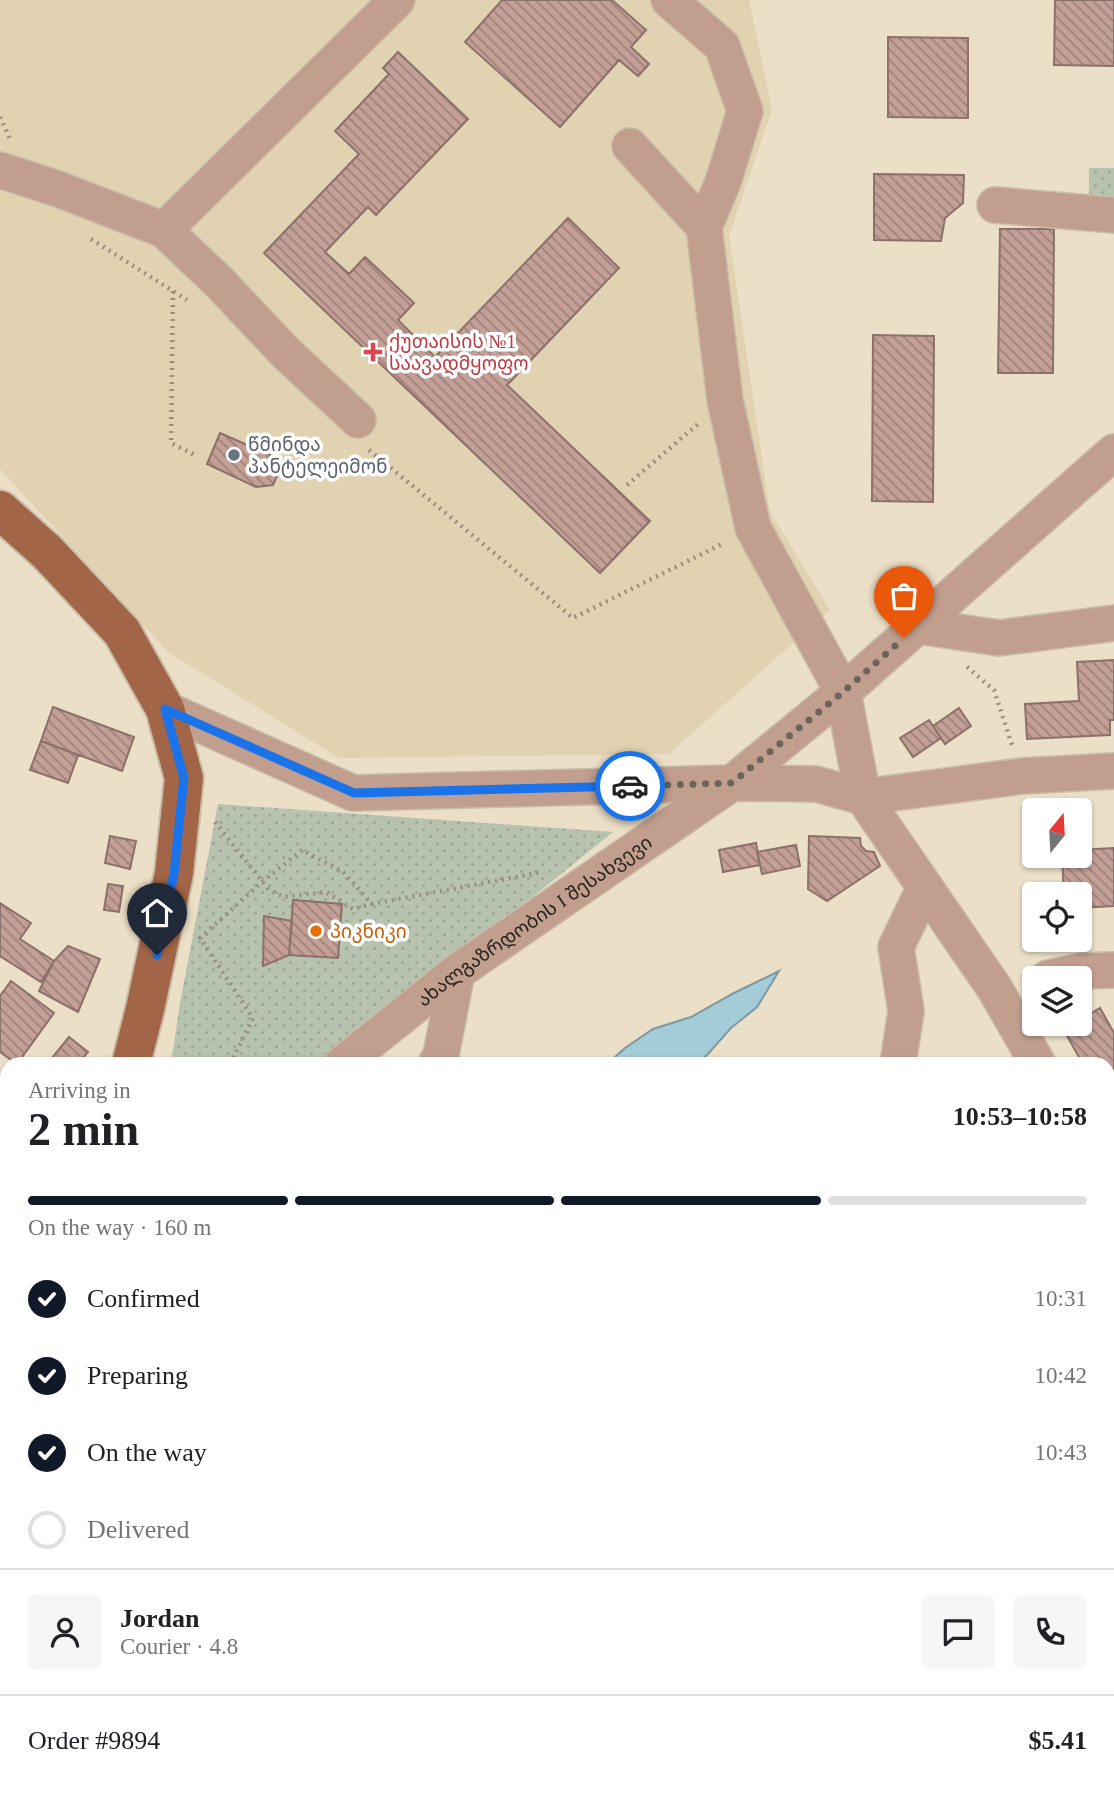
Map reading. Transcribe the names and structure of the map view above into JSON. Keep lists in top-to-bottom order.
{
  "streets": {
    "street": ["ახალგაზრდობის I შესახვევი"]
  },
  "places": {
    "health": ["ქუთაისის №1 საავადმყოფო"],
    "other": ["წმინდა პანტელეიმონ", "პიკნიკი"]
  },
  "north": "top",
  "page": {
    "heading": ["2 min", "Arriving in", "10:53–10:58"],
    "panel": [
      "Jordan",
      "Courier · 4.8",
      "Order #9894",
      "$5.41"
    ],
    "bar": "On the way · 160 m",
    "list": [
      ["Confirmed", "10:31"],
      ["Preparing", "10:42"],
      ["On the way", "10:43"],
      "Delivered"
    ]
  }
}
